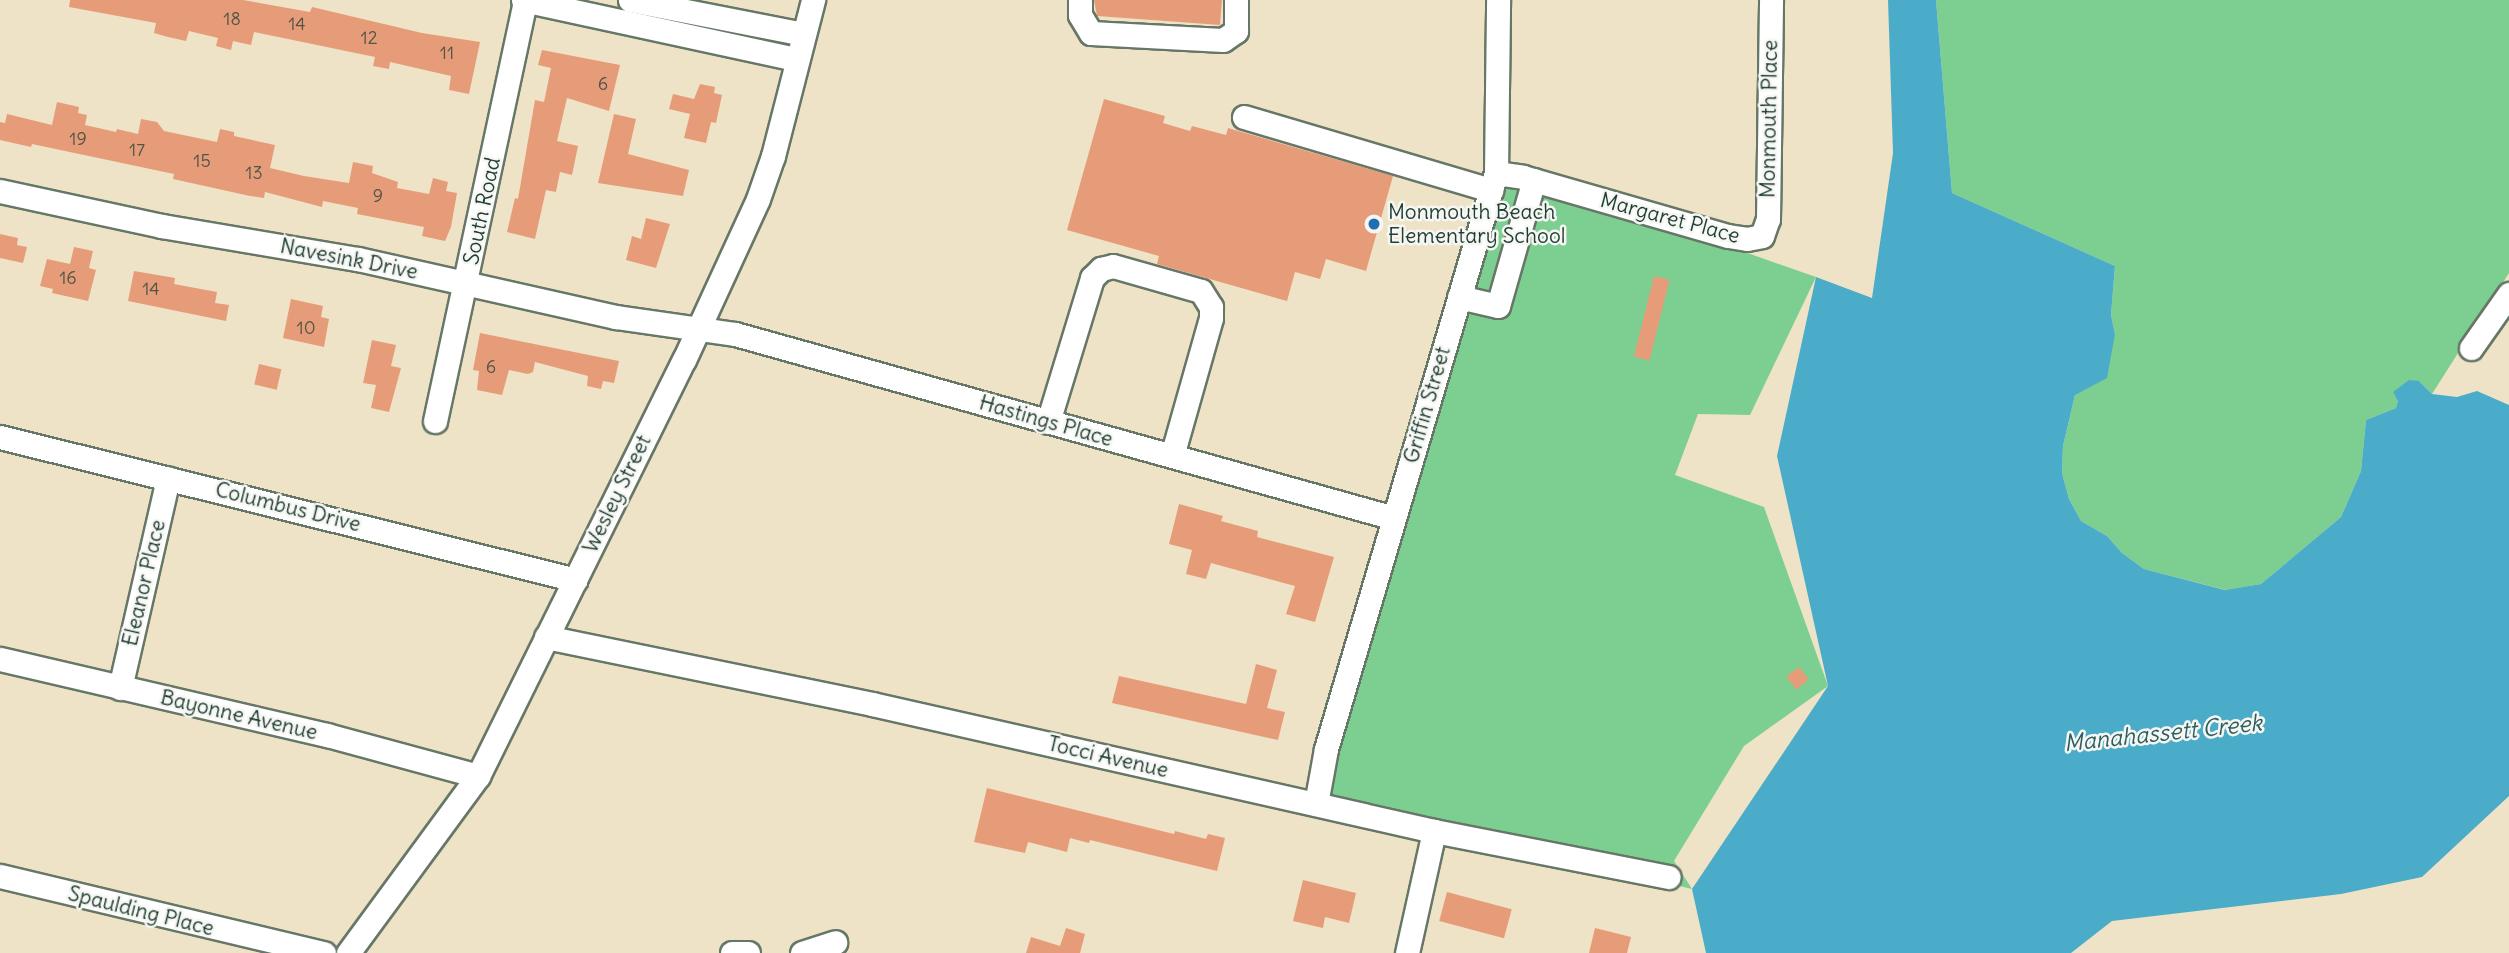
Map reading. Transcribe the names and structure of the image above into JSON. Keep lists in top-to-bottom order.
{
  "streets": {
    "street": [
      "Monmouth Place",
      "South Road",
      "Margaret Place",
      "Navesink Drive",
      "Griffin Street",
      "Hastings Place",
      "Wesley Street",
      "Columbus Drive",
      "Eleanor Place",
      "Bayonne Avenue",
      "Tocci Avenue",
      "Spaulding Place"
    ]
  },
  "crossings": [
    ["Monmouth Place", "Margaret Place"],
    ["South Road", "Navesink Drive"],
    ["Margaret Place", "Griffin Street"],
    ["Navesink Drive", "Hastings Place"],
    ["Navesink Drive", "Wesley Street"],
    ["Griffin Street", "Hastings Place"],
    ["Griffin Street", "Tocci Avenue"],
    ["Hastings Place", "Wesley Street"],
    ["Wesley Street", "Columbus Drive"],
    ["Wesley Street", "Bayonne Avenue"],
    ["Wesley Street", "Tocci Avenue"],
    ["Columbus Drive", "Eleanor Place"],
    ["Eleanor Place", "Bayonne Avenue"]
  ],
  "water": ["Manahassett Creek"],
  "places": ["Monmouth Beach Elementary School"],
  "house_numbers": [
    "18",
    "14",
    "12",
    "11",
    "6",
    "19",
    "17",
    "15",
    "13",
    "9",
    "16",
    "14",
    "10",
    "6"
  ]
}
